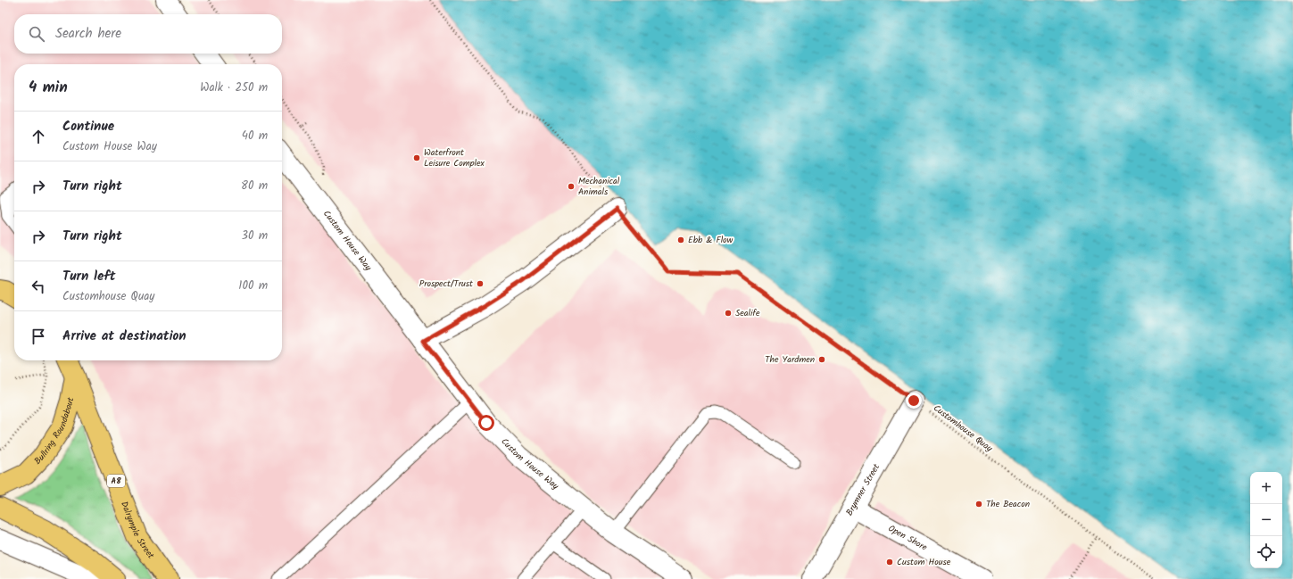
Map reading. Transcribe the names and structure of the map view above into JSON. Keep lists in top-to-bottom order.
{
  "streets": {
    "highway": ["Bullring Roundabout", "A8", "Dalrymple Street"],
    "street": ["Custom House Way", "Brymner Street", "Open Shore"],
    "path": ["Customhouse Quay"]
  },
  "crossings": [
    ["Customhouse Quay", "Brymner Street"],
    ["Bullring Roundabout", "Dalrymple Street"],
    ["Brymner Street", "Open Shore"]
  ],
  "places": [
    "Waterfront Leisure Complex",
    "Mechanical Animals",
    "Ebb & Flow",
    "Prospect/Trust",
    "Sealife",
    "The Yardmen",
    "The Beacon",
    "Custom House"
  ],
  "page": {
    "search": "Search here",
    "heading": ["4 min", "Walk · 250 m"],
    "list": [
      ["Continue", "Custom House Way", "40 m"],
      ["Turn right", "80 m"],
      ["Turn right", "30 m"],
      ["Turn left", "Customhouse Quay", "100 m"],
      "Arrive at destination"
    ],
    "map_buttons": ["+", "−"]
  }
}
